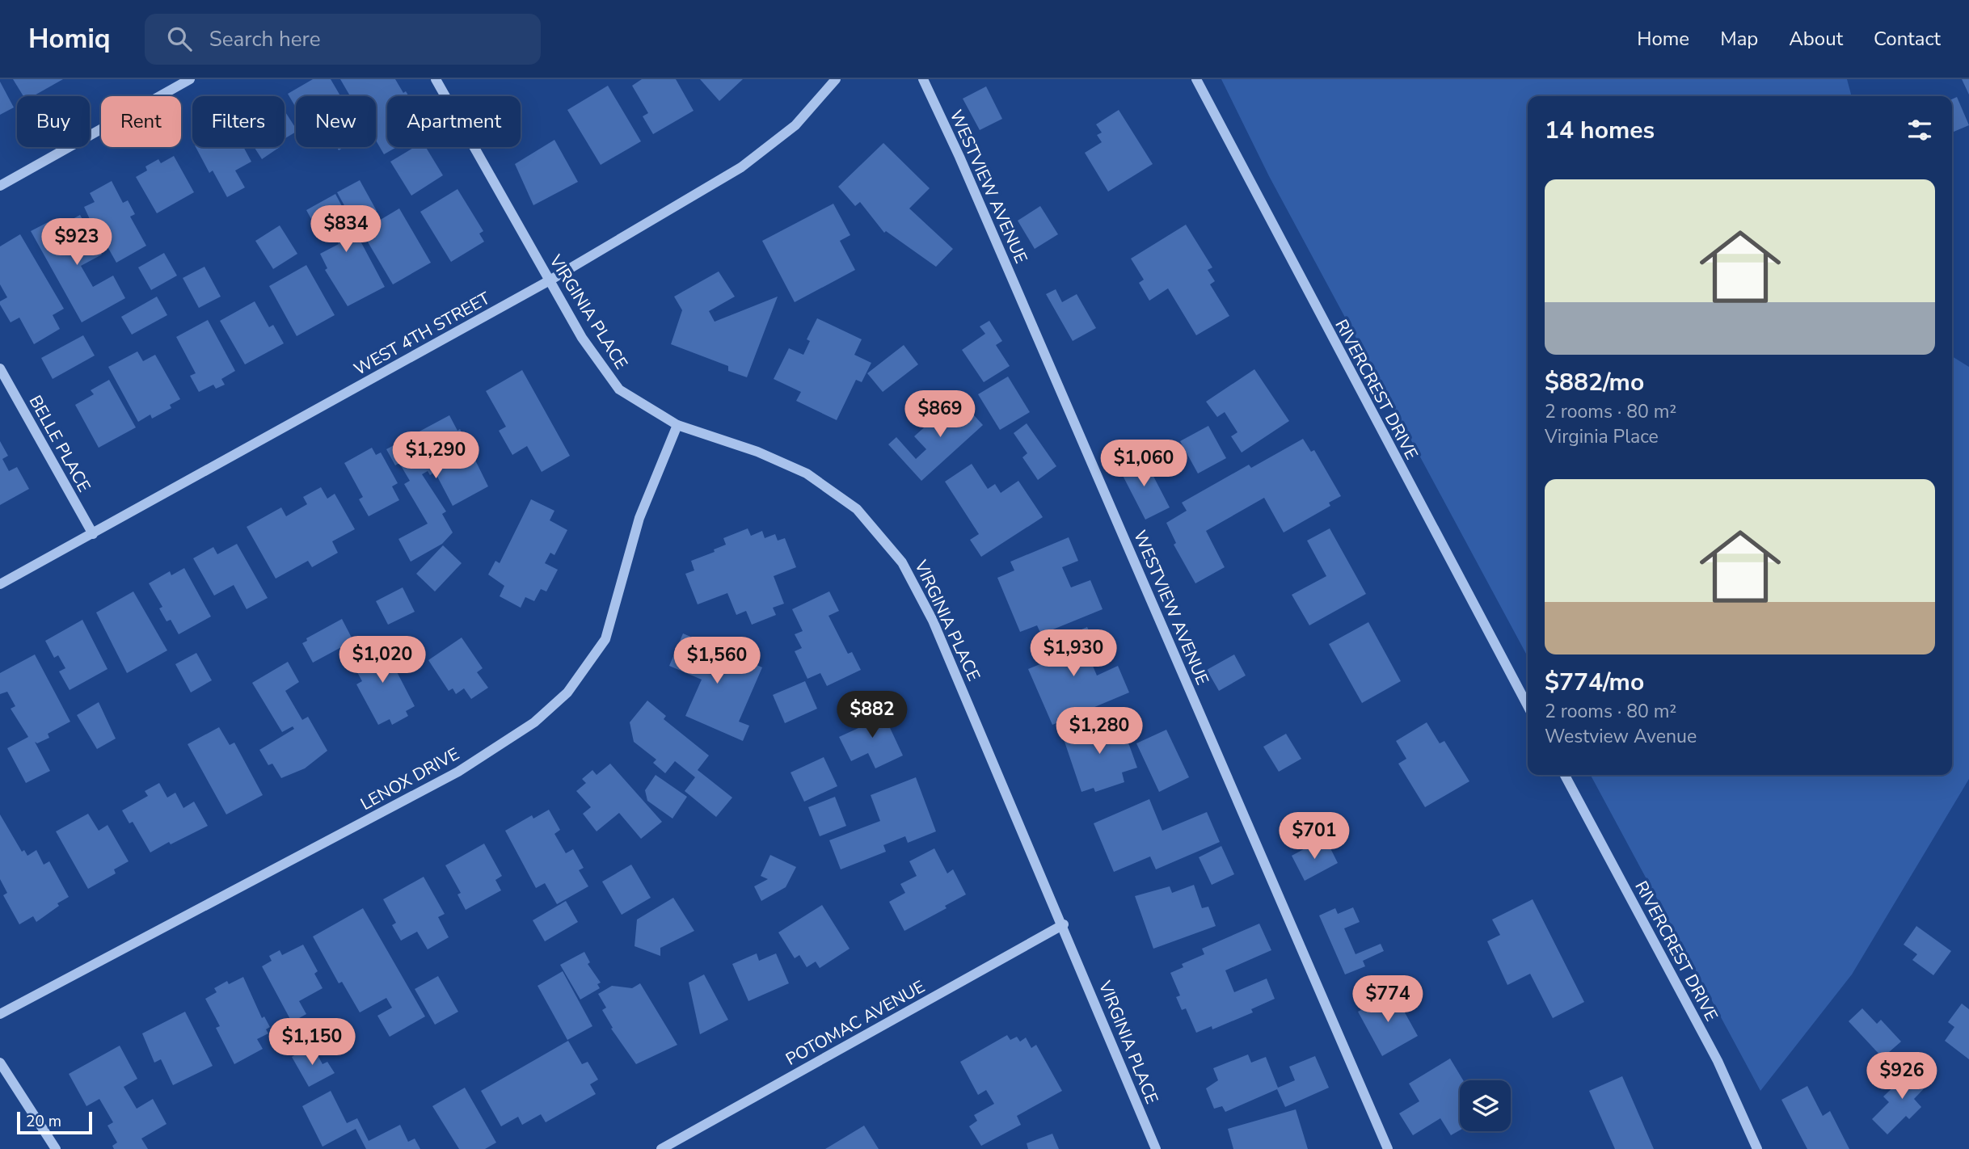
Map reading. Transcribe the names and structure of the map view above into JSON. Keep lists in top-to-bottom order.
{
  "streets": {
    "street": [
      "WESTVIEW AVENUE",
      "VIRGINIA PLACE",
      "WEST 4TH STREET",
      "RIVERCREST DRIVE",
      "BELLE PLACE",
      "LENOX DRIVE",
      "POTOMAC AVENUE"
    ]
  },
  "crossings": [
    ["VIRGINIA PLACE", "WEST 4TH STREET"],
    ["VIRGINIA PLACE", "LENOX DRIVE"],
    ["VIRGINIA PLACE", "POTOMAC AVENUE"],
    ["WEST 4TH STREET", "BELLE PLACE"]
  ],
  "scale_bar": "20 m",
  "page": {
    "header": "Homiq",
    "search": "Search here",
    "nav": [
      "Home",
      "Map",
      "About",
      "Contact"
    ],
    "chip": [
      "Buy",
      "Rent",
      "Filters",
      "New",
      "Apartment"
    ],
    "heading": "14 homes",
    "list": [
      {
        "name": "$882/mo",
        "note": "2 rooms · 80 m² · Virginia Place"
      },
      {
        "name": "$774/mo",
        "note": "2 rooms · 80 m² · Westview Avenue"
      }
    ],
    "price": [
      "$834",
      "$923",
      "$869",
      "$1,290",
      "$1,060",
      "$1,930",
      "$1,020",
      "$1,560",
      "$882",
      "$1,280",
      "$701",
      "$774",
      "$1,150",
      "$926"
    ],
    "scale": "20 m"
  }
}
